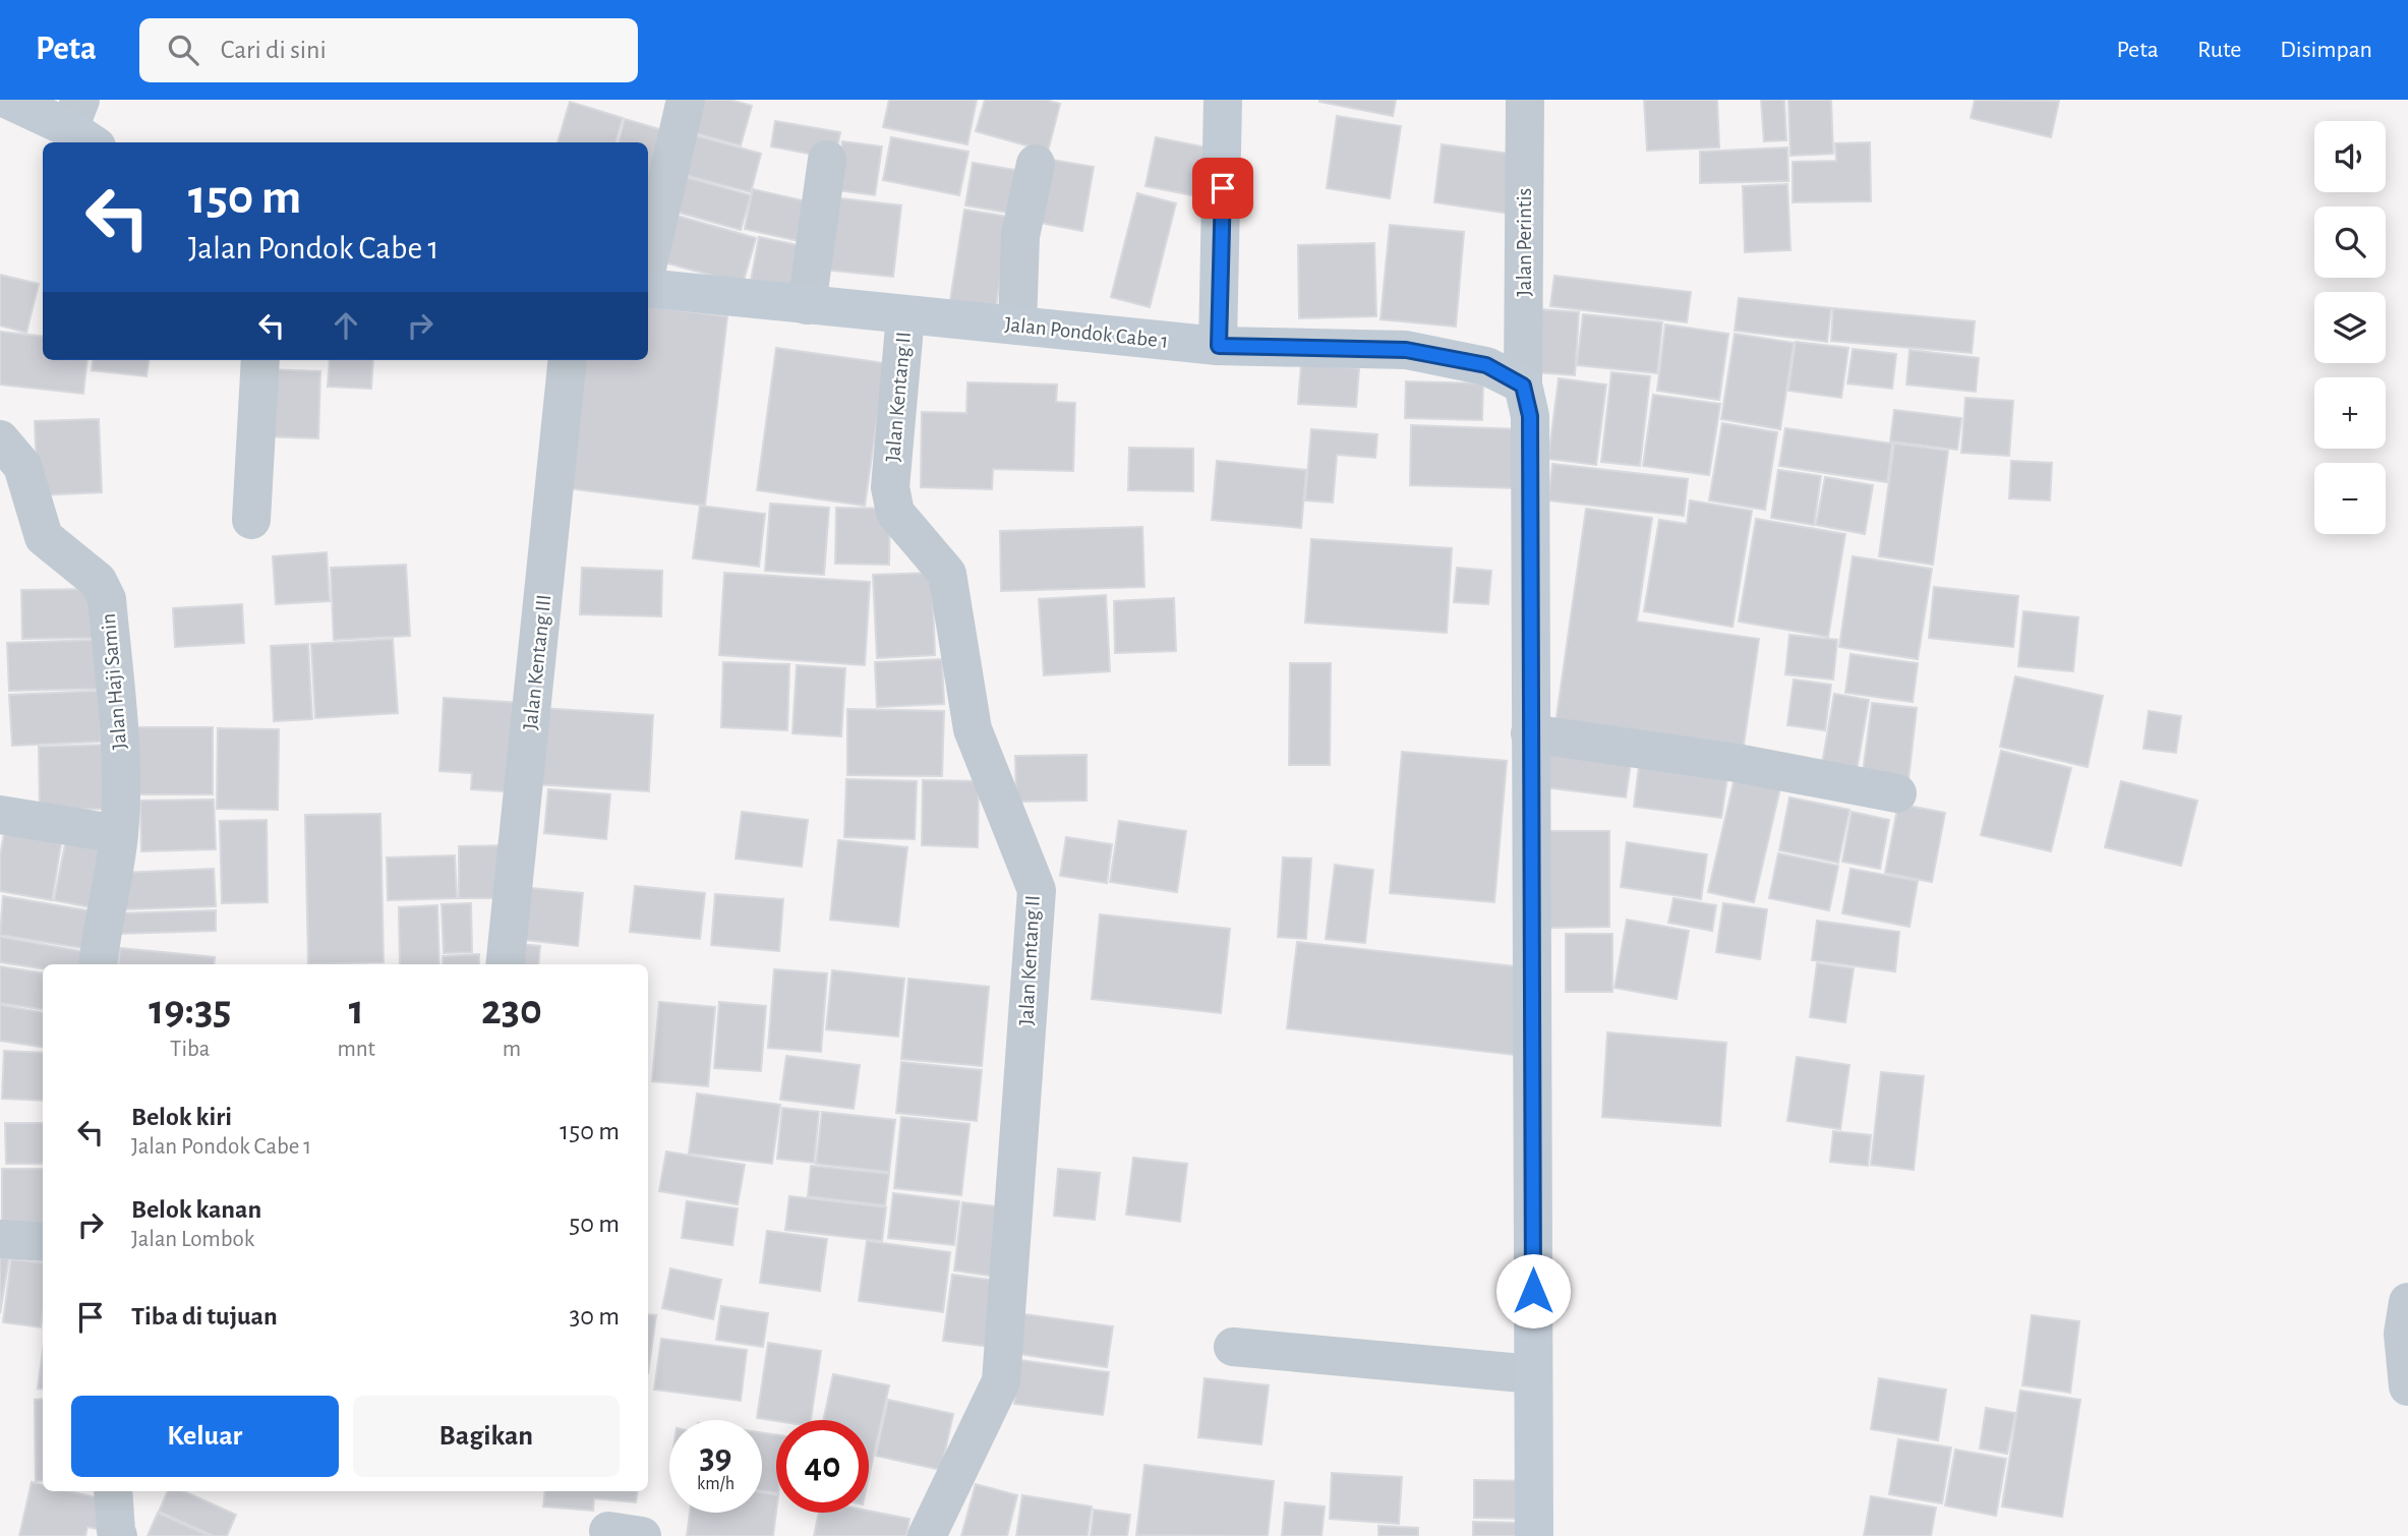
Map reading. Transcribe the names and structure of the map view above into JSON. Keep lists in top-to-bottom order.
{
  "streets": {
    "street": [
      "Jalan Perintis",
      "Jalan Pondok Cabe 1",
      "Jalan Kentang II",
      "Jalan Kentang III",
      "Jalan Haji Samin"
    ]
  },
  "crossings": [
    ["Jalan Perintis", "Jalan Pondok Cabe 1"],
    ["Jalan Pondok Cabe 1", "Jalan Kentang II"]
  ],
  "page": {
    "header": "Peta",
    "search": "Cari di sini",
    "nav": ["Peta", "Rute", "Disimpan"],
    "map_buttons": ["+", "−"],
    "turn": ["150 m", "Jalan Pondok Cabe 1"],
    "eta": [
      "19:35",
      "Tiba",
      "1",
      "mnt",
      "230",
      "m"
    ],
    "list": [
      {
        "name": "Belok kiri",
        "note": "Jalan Pondok Cabe 1",
        "value": "150 m"
      },
      {
        "name": "Belok kanan",
        "note": "Jalan Lombok",
        "value": "50 m"
      },
      {
        "name": "Tiba di tujuan",
        "value": "30 m"
      }
    ],
    "buttons": ["Keluar", "Bagikan"],
    "speed": "39 km/h",
    "limit": "40"
  }
}
